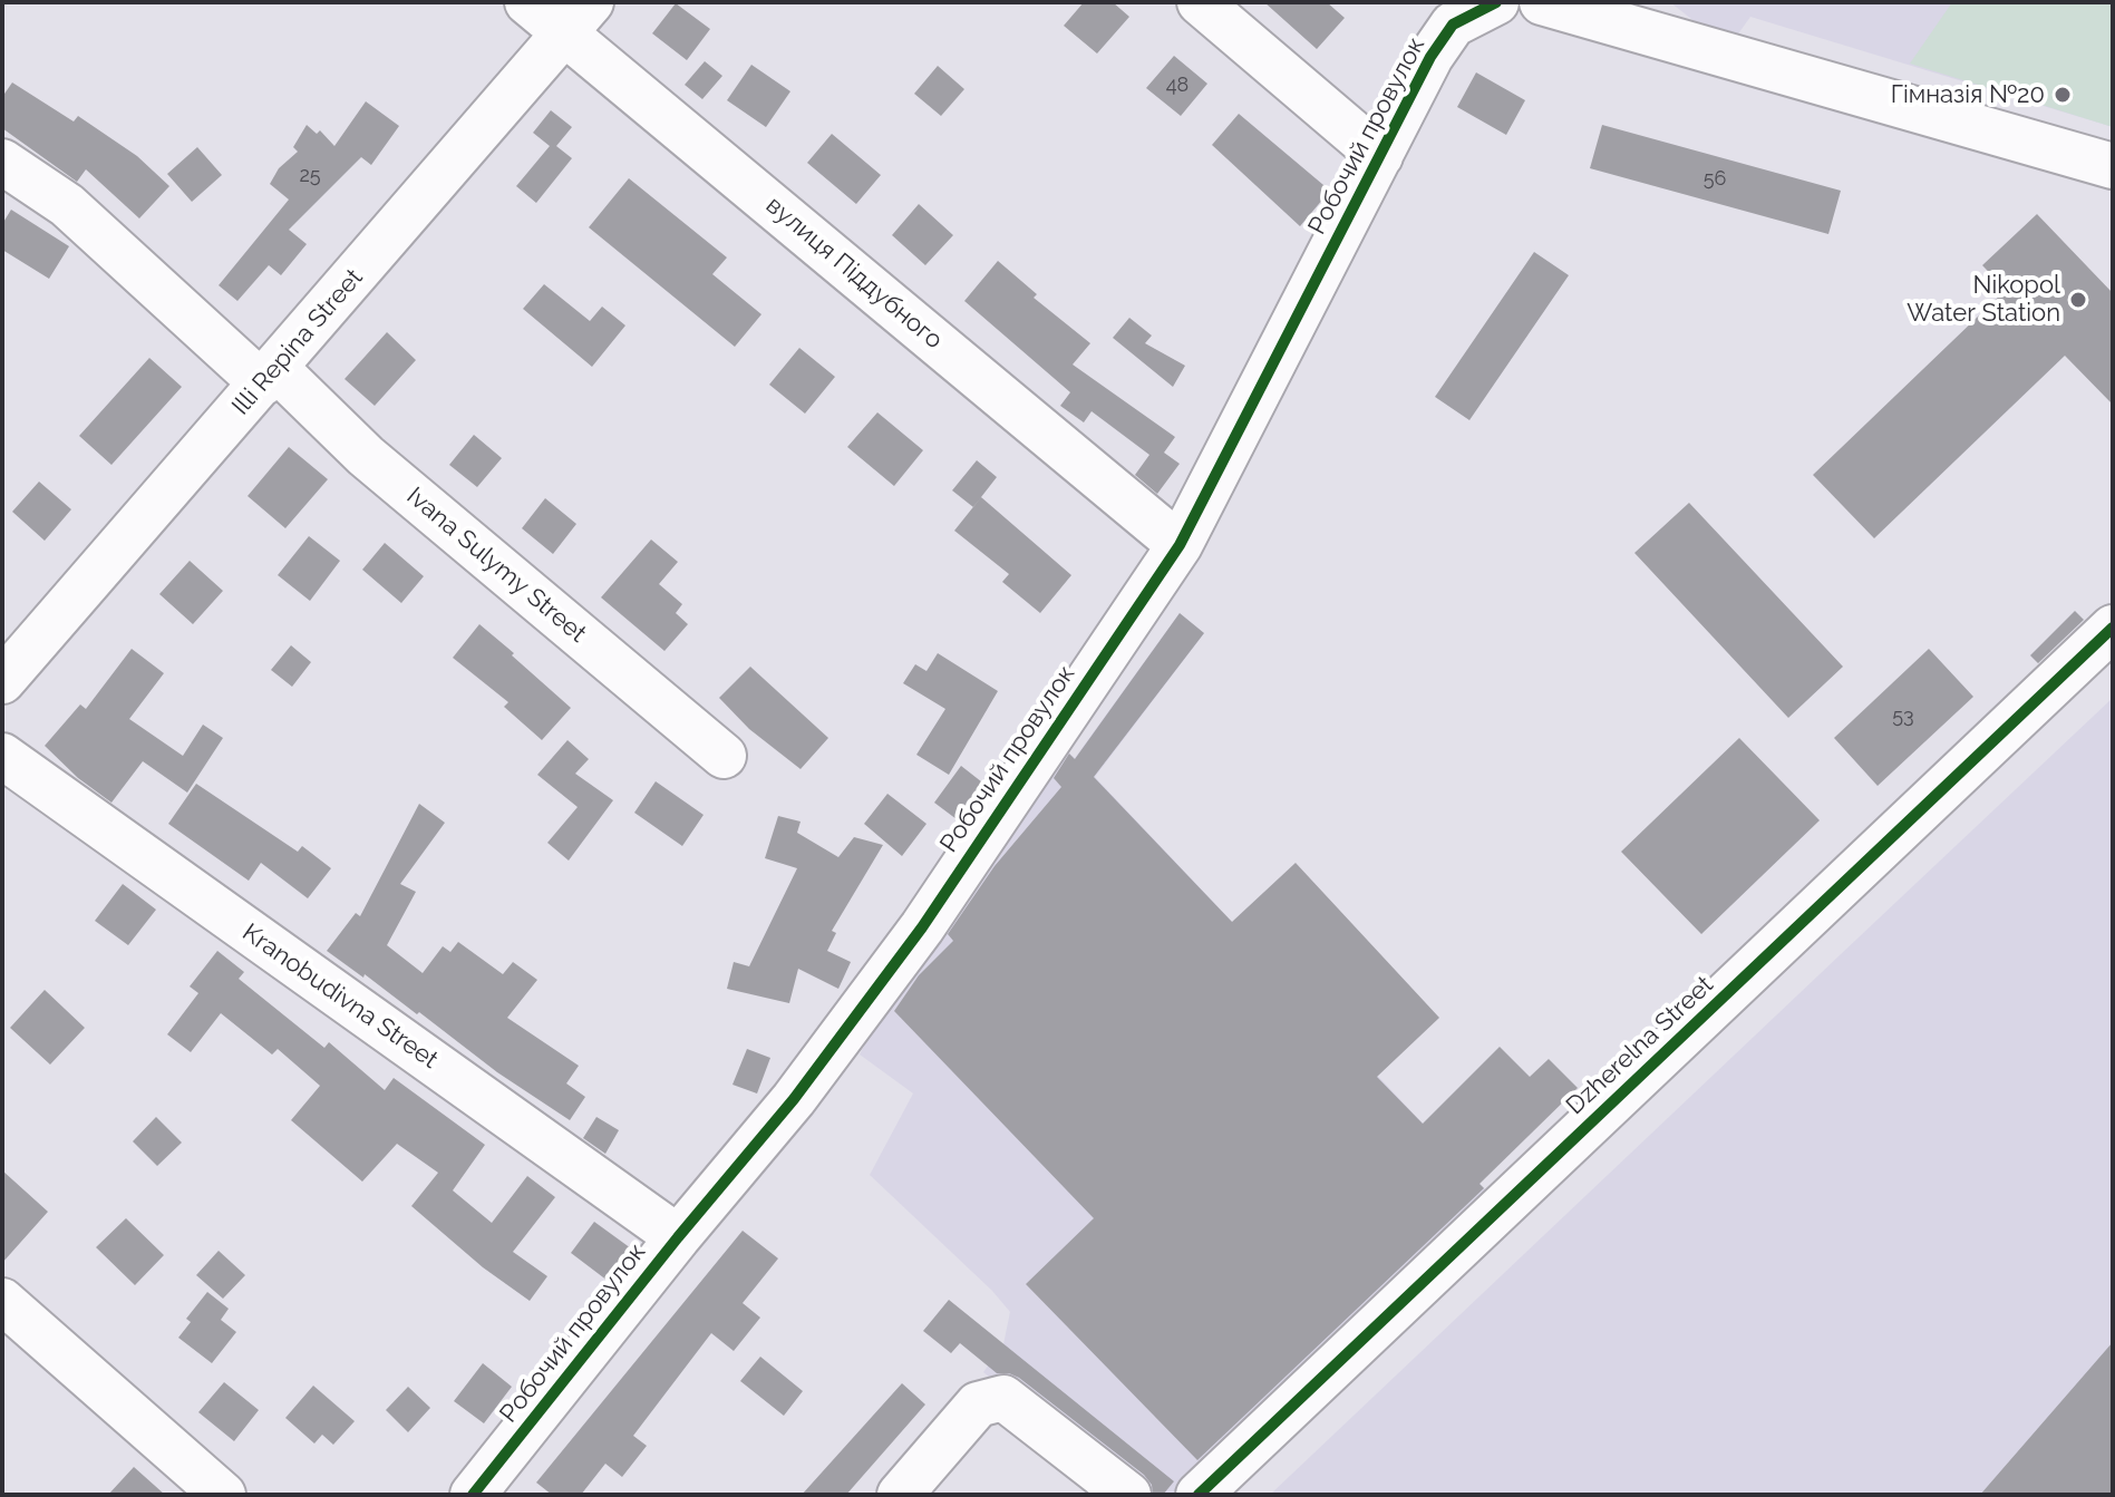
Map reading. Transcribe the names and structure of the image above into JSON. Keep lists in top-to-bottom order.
{
  "streets": {
    "street": [
      "Робочий провулок",
      "вулиця Піддубного",
      "Illi Repina Street",
      "Ivana Sulymy Street",
      "Kranobudivna Street",
      "Dzherelna Street"
    ]
  },
  "crossings": [
    ["Робочий провулок", "вулиця Піддубного"],
    ["Робочий провулок", "Kranobudivna Street"],
    ["вулиця Піддубного", "Illi Repina Street"],
    ["Illi Repina Street", "Ivana Sulymy Street"]
  ],
  "places": ["Гімназія №20", "Nikopol Water Station"],
  "house_numbers": [
    "48",
    "25",
    "56",
    "53"
  ]
}
